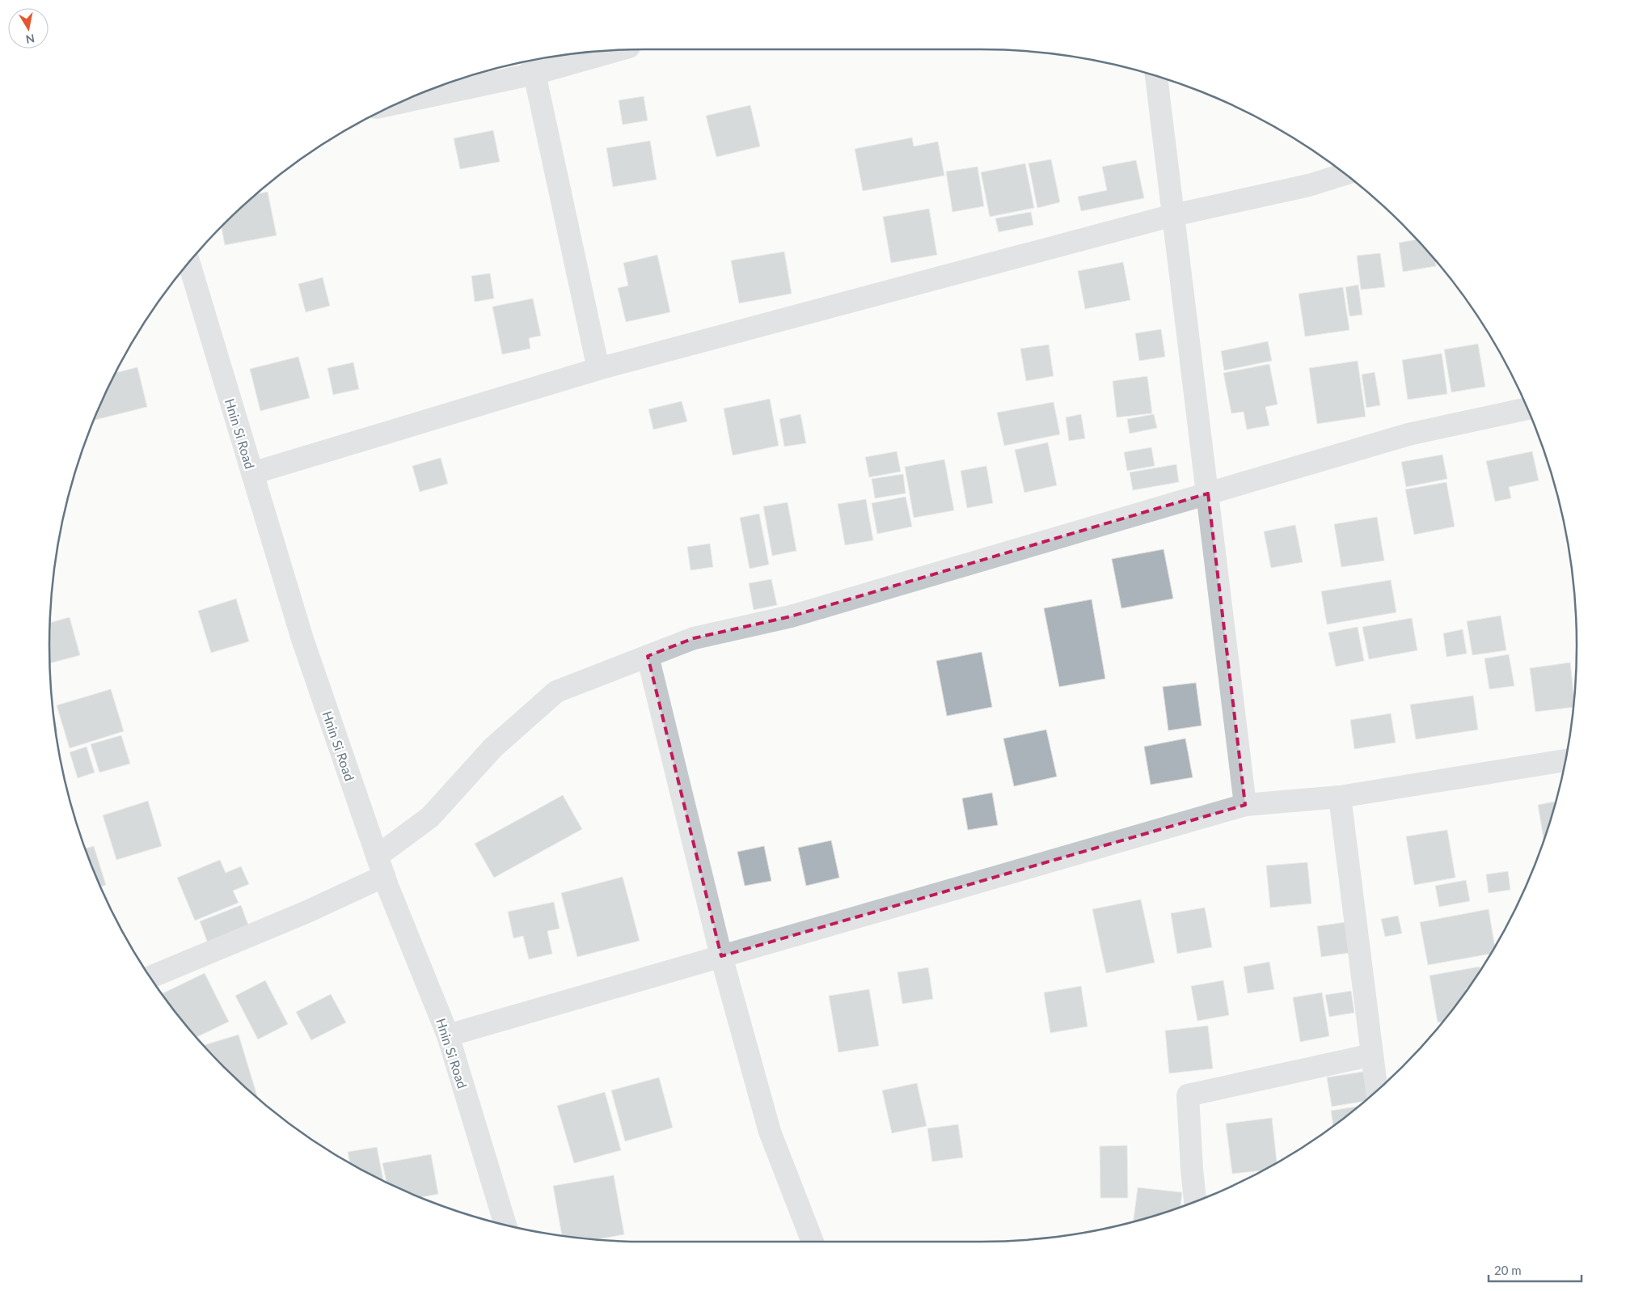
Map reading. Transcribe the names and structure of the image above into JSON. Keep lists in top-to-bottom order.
{
  "streets": {
    "street": ["Hnin Si Road"]
  },
  "scale_bar": "20 m",
  "north": "bottom"
}
